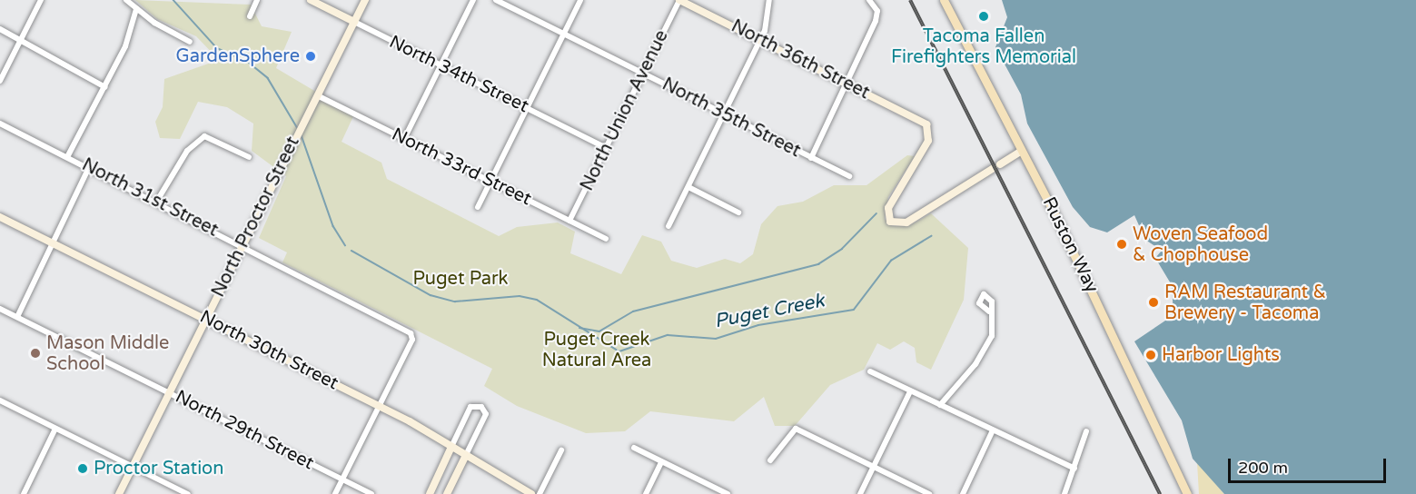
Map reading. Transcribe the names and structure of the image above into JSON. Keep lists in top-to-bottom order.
{
  "streets": {
    "main road": ["Ruston Way"],
    "street": [
      "North 36th Street",
      "North 34th Street",
      "North Union Avenue",
      "North 35th Street",
      "North 33rd Street",
      "North 31st Street",
      "North Proctor Street",
      "North 30th Street",
      "North 29th Street"
    ]
  },
  "crossings": [
    ["North 36th Street", "North Union Avenue"],
    ["North 36th Street", "Ruston Way"],
    ["North 34th Street", "North Union Avenue"],
    ["North 34th Street", "North Proctor Street"],
    ["North Union Avenue", "North 35th Street"],
    ["North Union Avenue", "North 33rd Street"],
    ["North 33rd Street", "North Proctor Street"],
    ["North 31st Street", "North Proctor Street"],
    ["North 31st Street", "North 30th Street"],
    ["North Proctor Street", "North 30th Street"],
    ["North Proctor Street", "North 29th Street"]
  ],
  "water": ["Puget Creek"],
  "parks": ["Puget Park", "Puget Creek Natural Area"],
  "places": [
    "Tacoma Fallen Firefighters Memorial",
    "GardenSphere",
    "Woven Seafood & Chophouse",
    "RAM Restaurant & Brewery - Tacoma",
    "Mason Middle School",
    "Harbor Lights",
    "Proctor Station"
  ],
  "scale_bar": "200 m"
}
